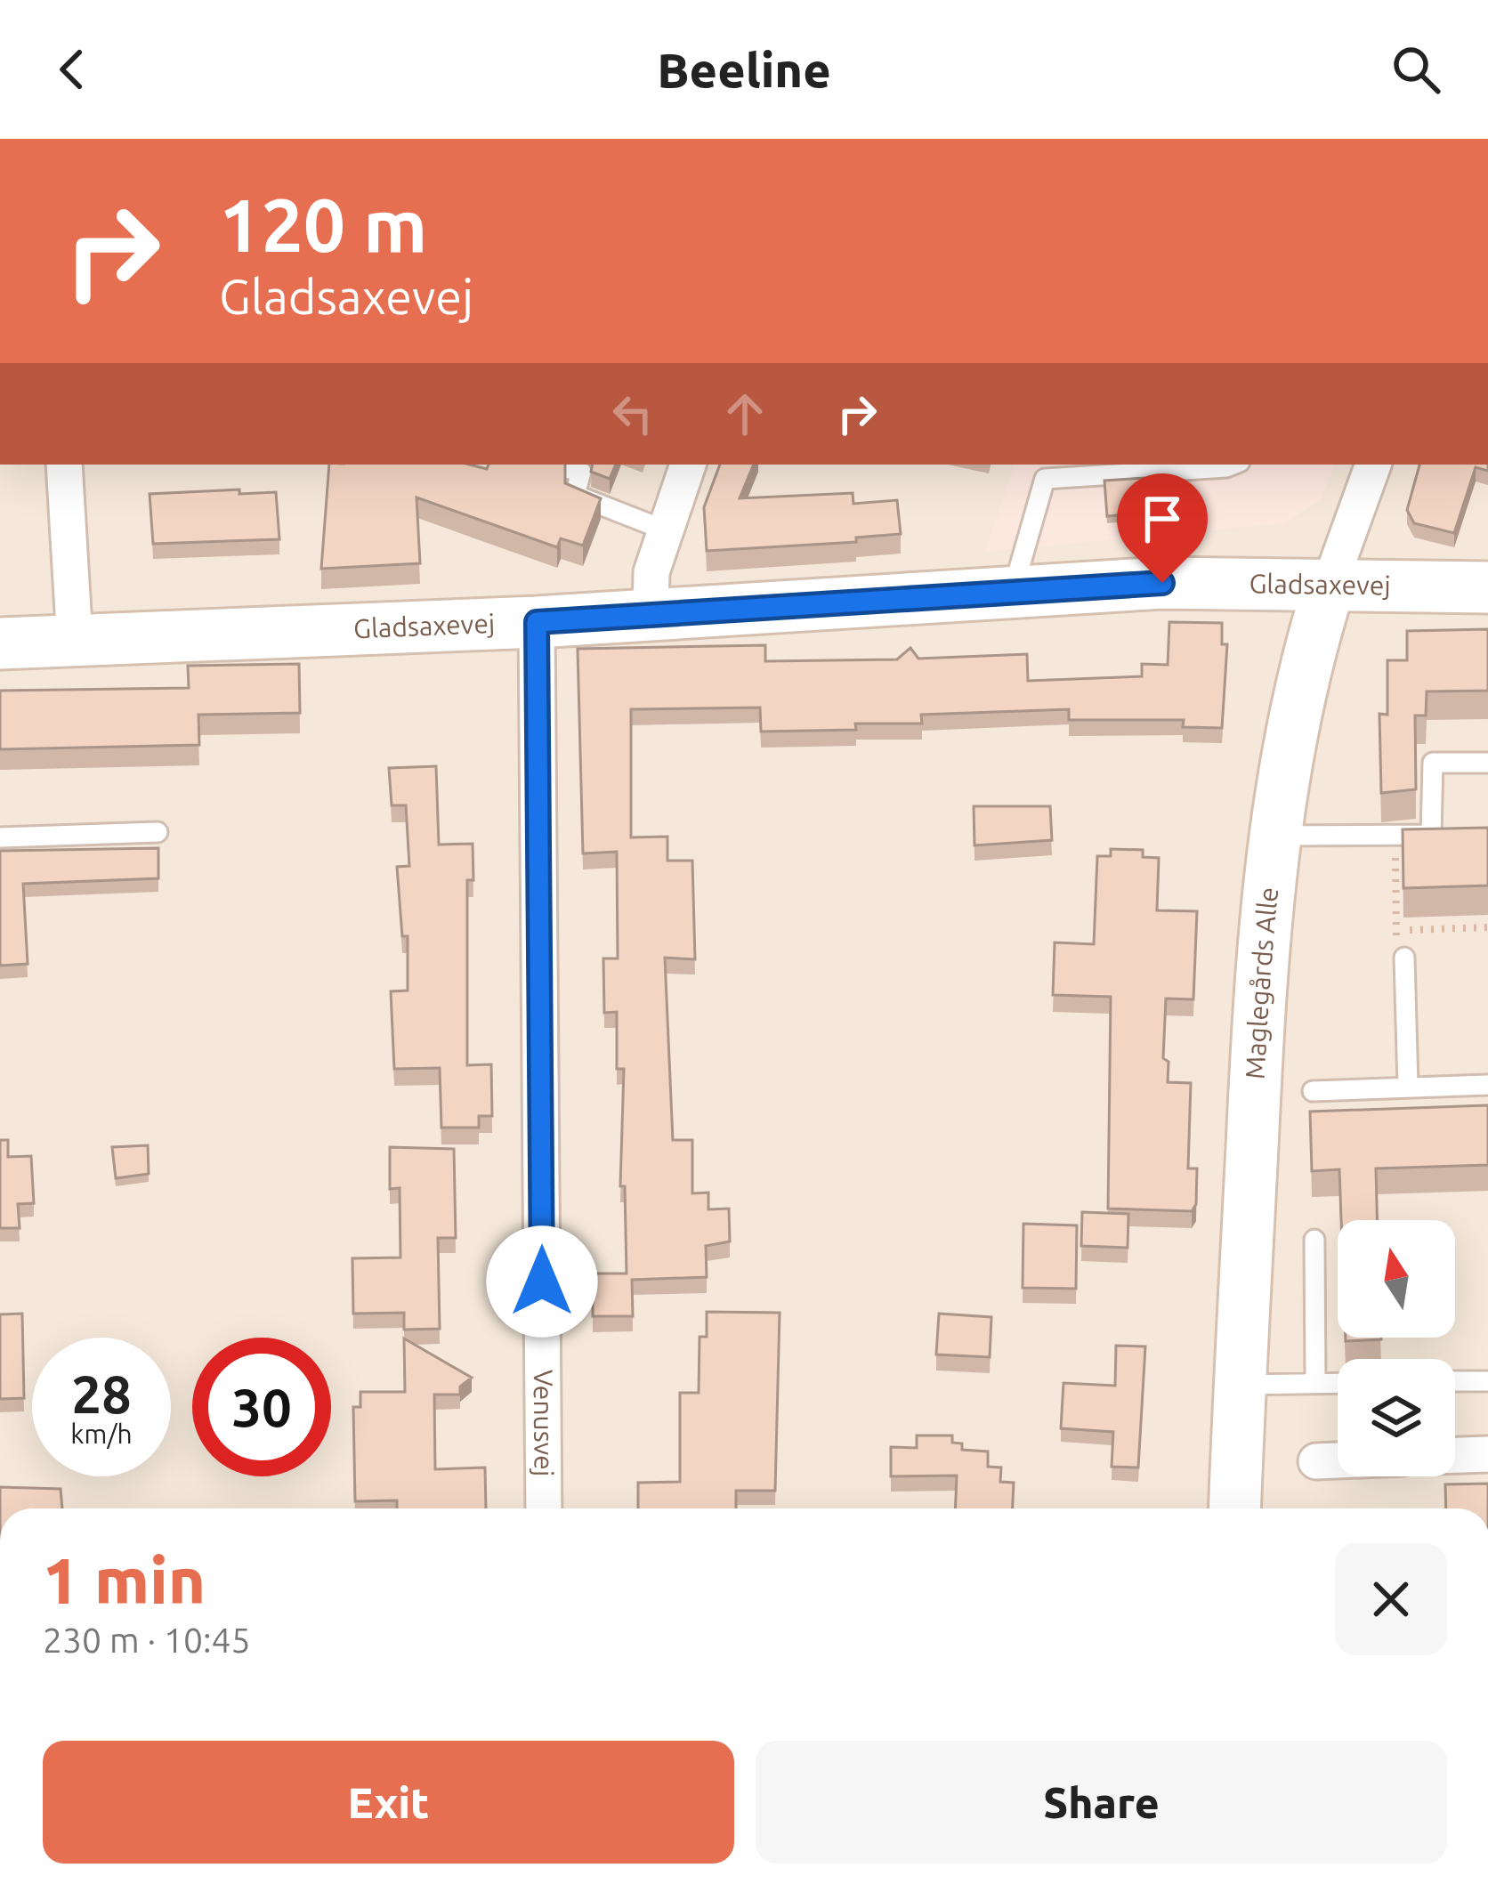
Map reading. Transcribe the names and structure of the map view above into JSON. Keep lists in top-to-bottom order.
{
  "streets": {
    "street": ["Gladsaxevej", "Maglegårds Alle", "Venusvej"]
  },
  "crossings": [
    ["Gladsaxevej", "Maglegårds Alle"],
    ["Gladsaxevej", "Venusvej"]
  ],
  "north": "top",
  "page": {
    "header": "Beeline",
    "turn": ["120 m", "Gladsaxevej"],
    "speed": "28 km/h",
    "limit": "30",
    "heading": ["1 min", "230 m · 10:45"],
    "buttons": ["Exit", "Share"]
  }
}
